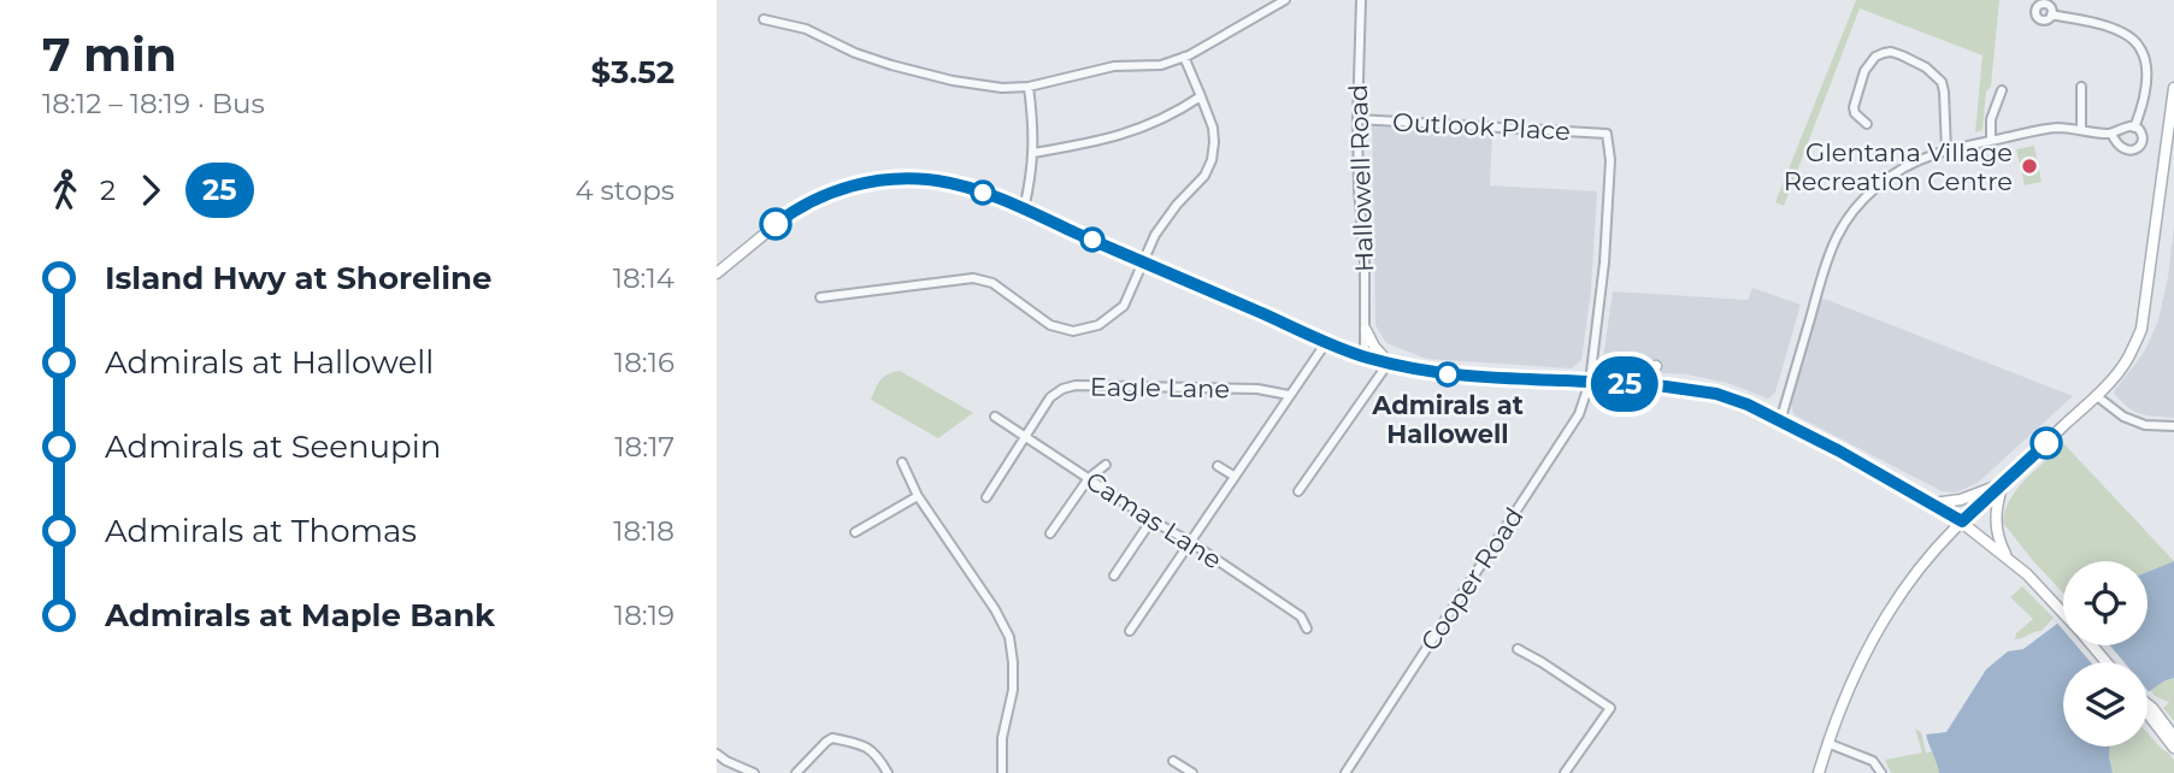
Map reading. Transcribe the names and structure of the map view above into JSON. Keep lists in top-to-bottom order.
{
  "streets": {
    "street": [
      "Outlook Place",
      "Hallowell Road",
      "Eagle Lane",
      "Camas Lane",
      "Cooper Road"
    ]
  },
  "crossings": [
    ["Outlook Place", "Hallowell Road"],
    ["Outlook Place", "Cooper Road"],
    ["Eagle Lane", "Camas Lane"]
  ],
  "places": ["Glentana Village Recreation Centre", "Admirals at Hallowell"],
  "lines": ["bus line 25"],
  "page": {
    "heading": ["7 min", "18:12 – 18:19 · Bus", "$3.52"],
    "on_map": "25",
    "legs": ["2", "25", "4 stops"],
    "list": [
      {
        "name": "Island Hwy at Shoreline",
        "value": "18:14"
      },
      {
        "name": "Admirals at Hallowell",
        "value": "18:16"
      },
      {
        "name": "Admirals at Seenupin",
        "value": "18:17"
      },
      {
        "name": "Admirals at Thomas",
        "value": "18:18"
      },
      {
        "name": "Admirals at Maple Bank",
        "value": "18:19"
      }
    ]
  }
}
